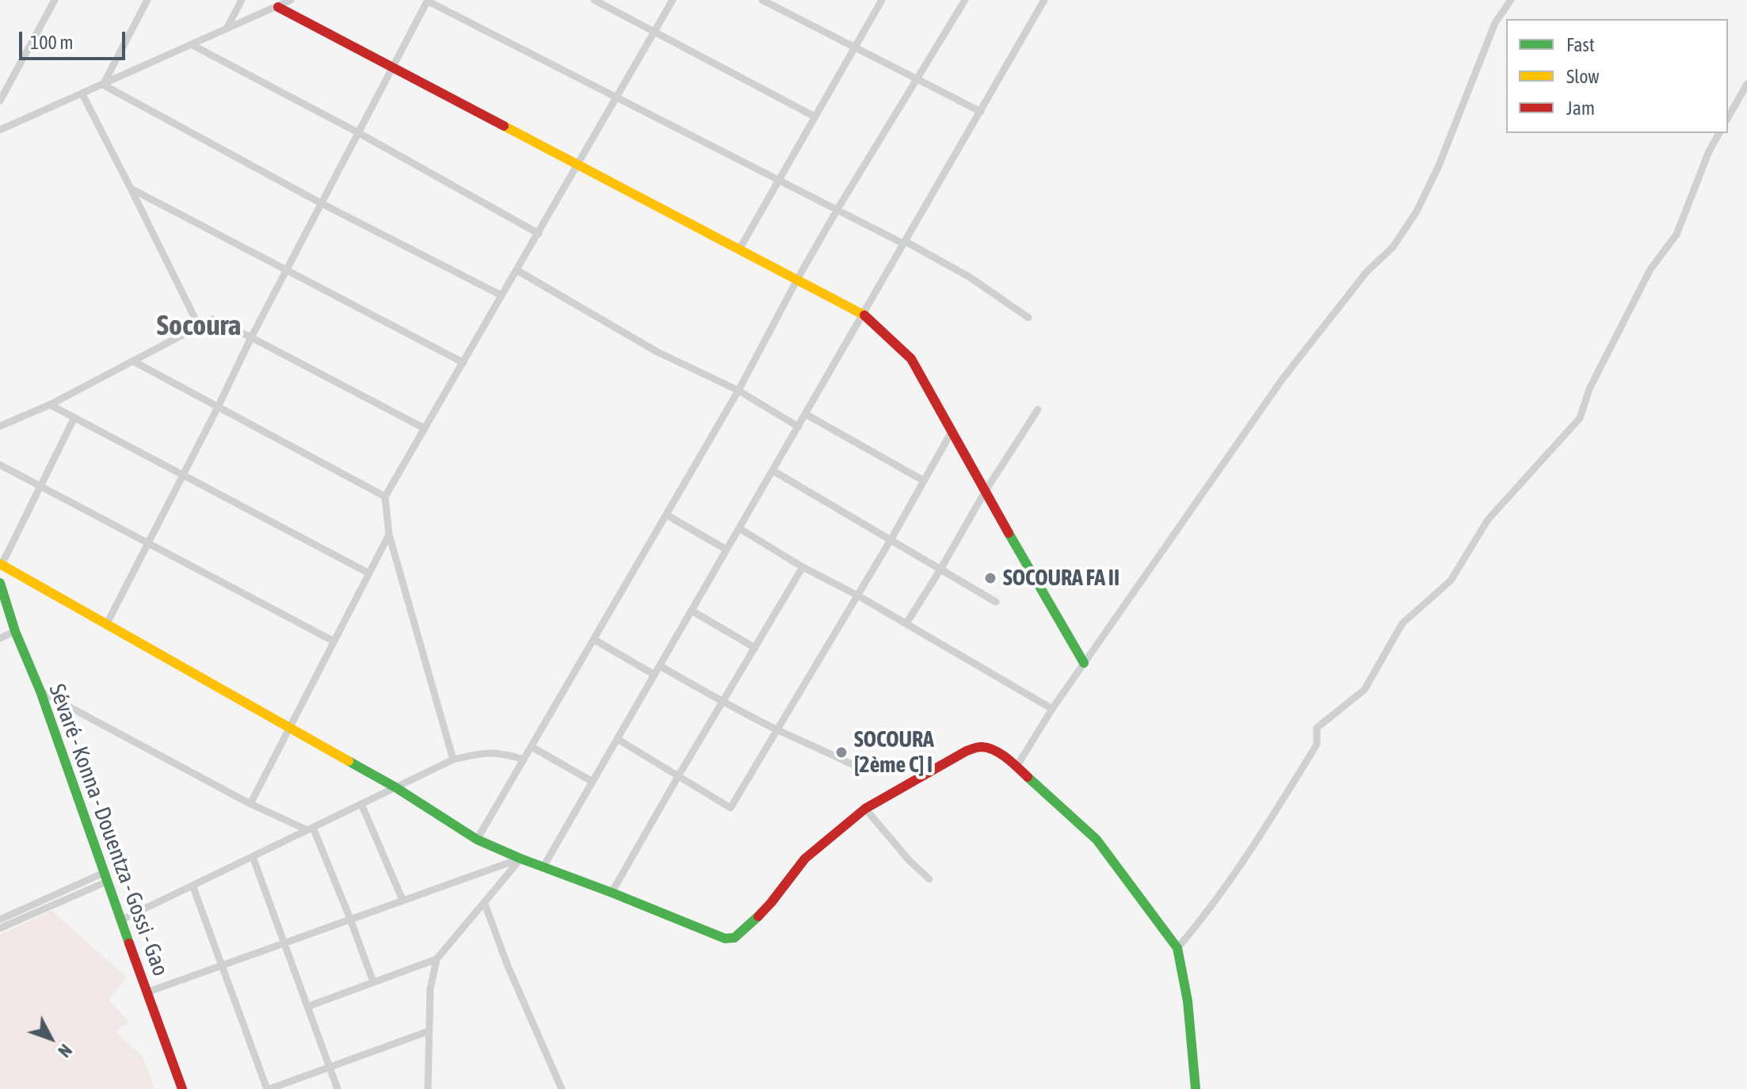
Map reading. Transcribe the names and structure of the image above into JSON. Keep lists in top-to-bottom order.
{
  "streets": {
    "street": ["Sévaré - Konna - Douentza - Gossi - Gao"]
  },
  "districts": ["Socoura"],
  "places": ["SOCOURA FA II", "SOCOURA [2ème C] I"],
  "legend": ["Fast", "Slow", "Jam"],
  "scale_bar": "100 m",
  "north": "bottom right"
}
